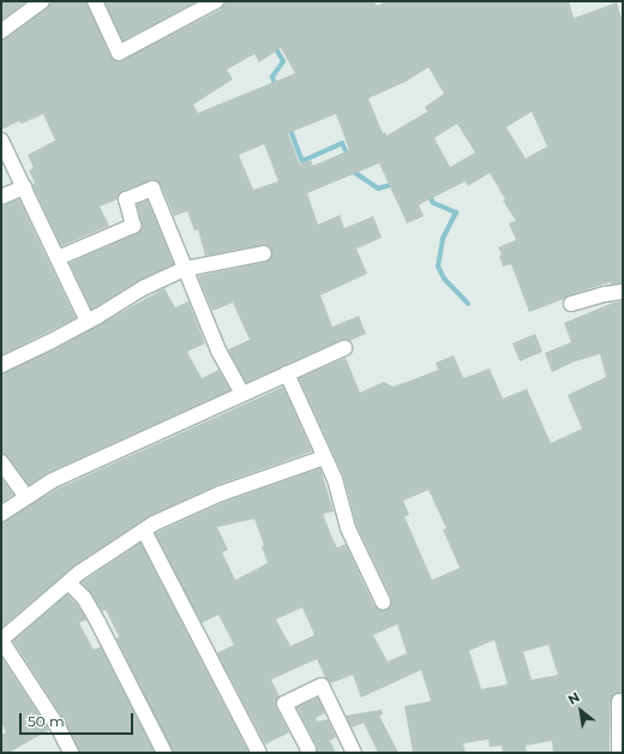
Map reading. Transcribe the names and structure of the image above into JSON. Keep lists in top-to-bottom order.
{
  "scale_bar": "50 m",
  "north": "top left"
}
